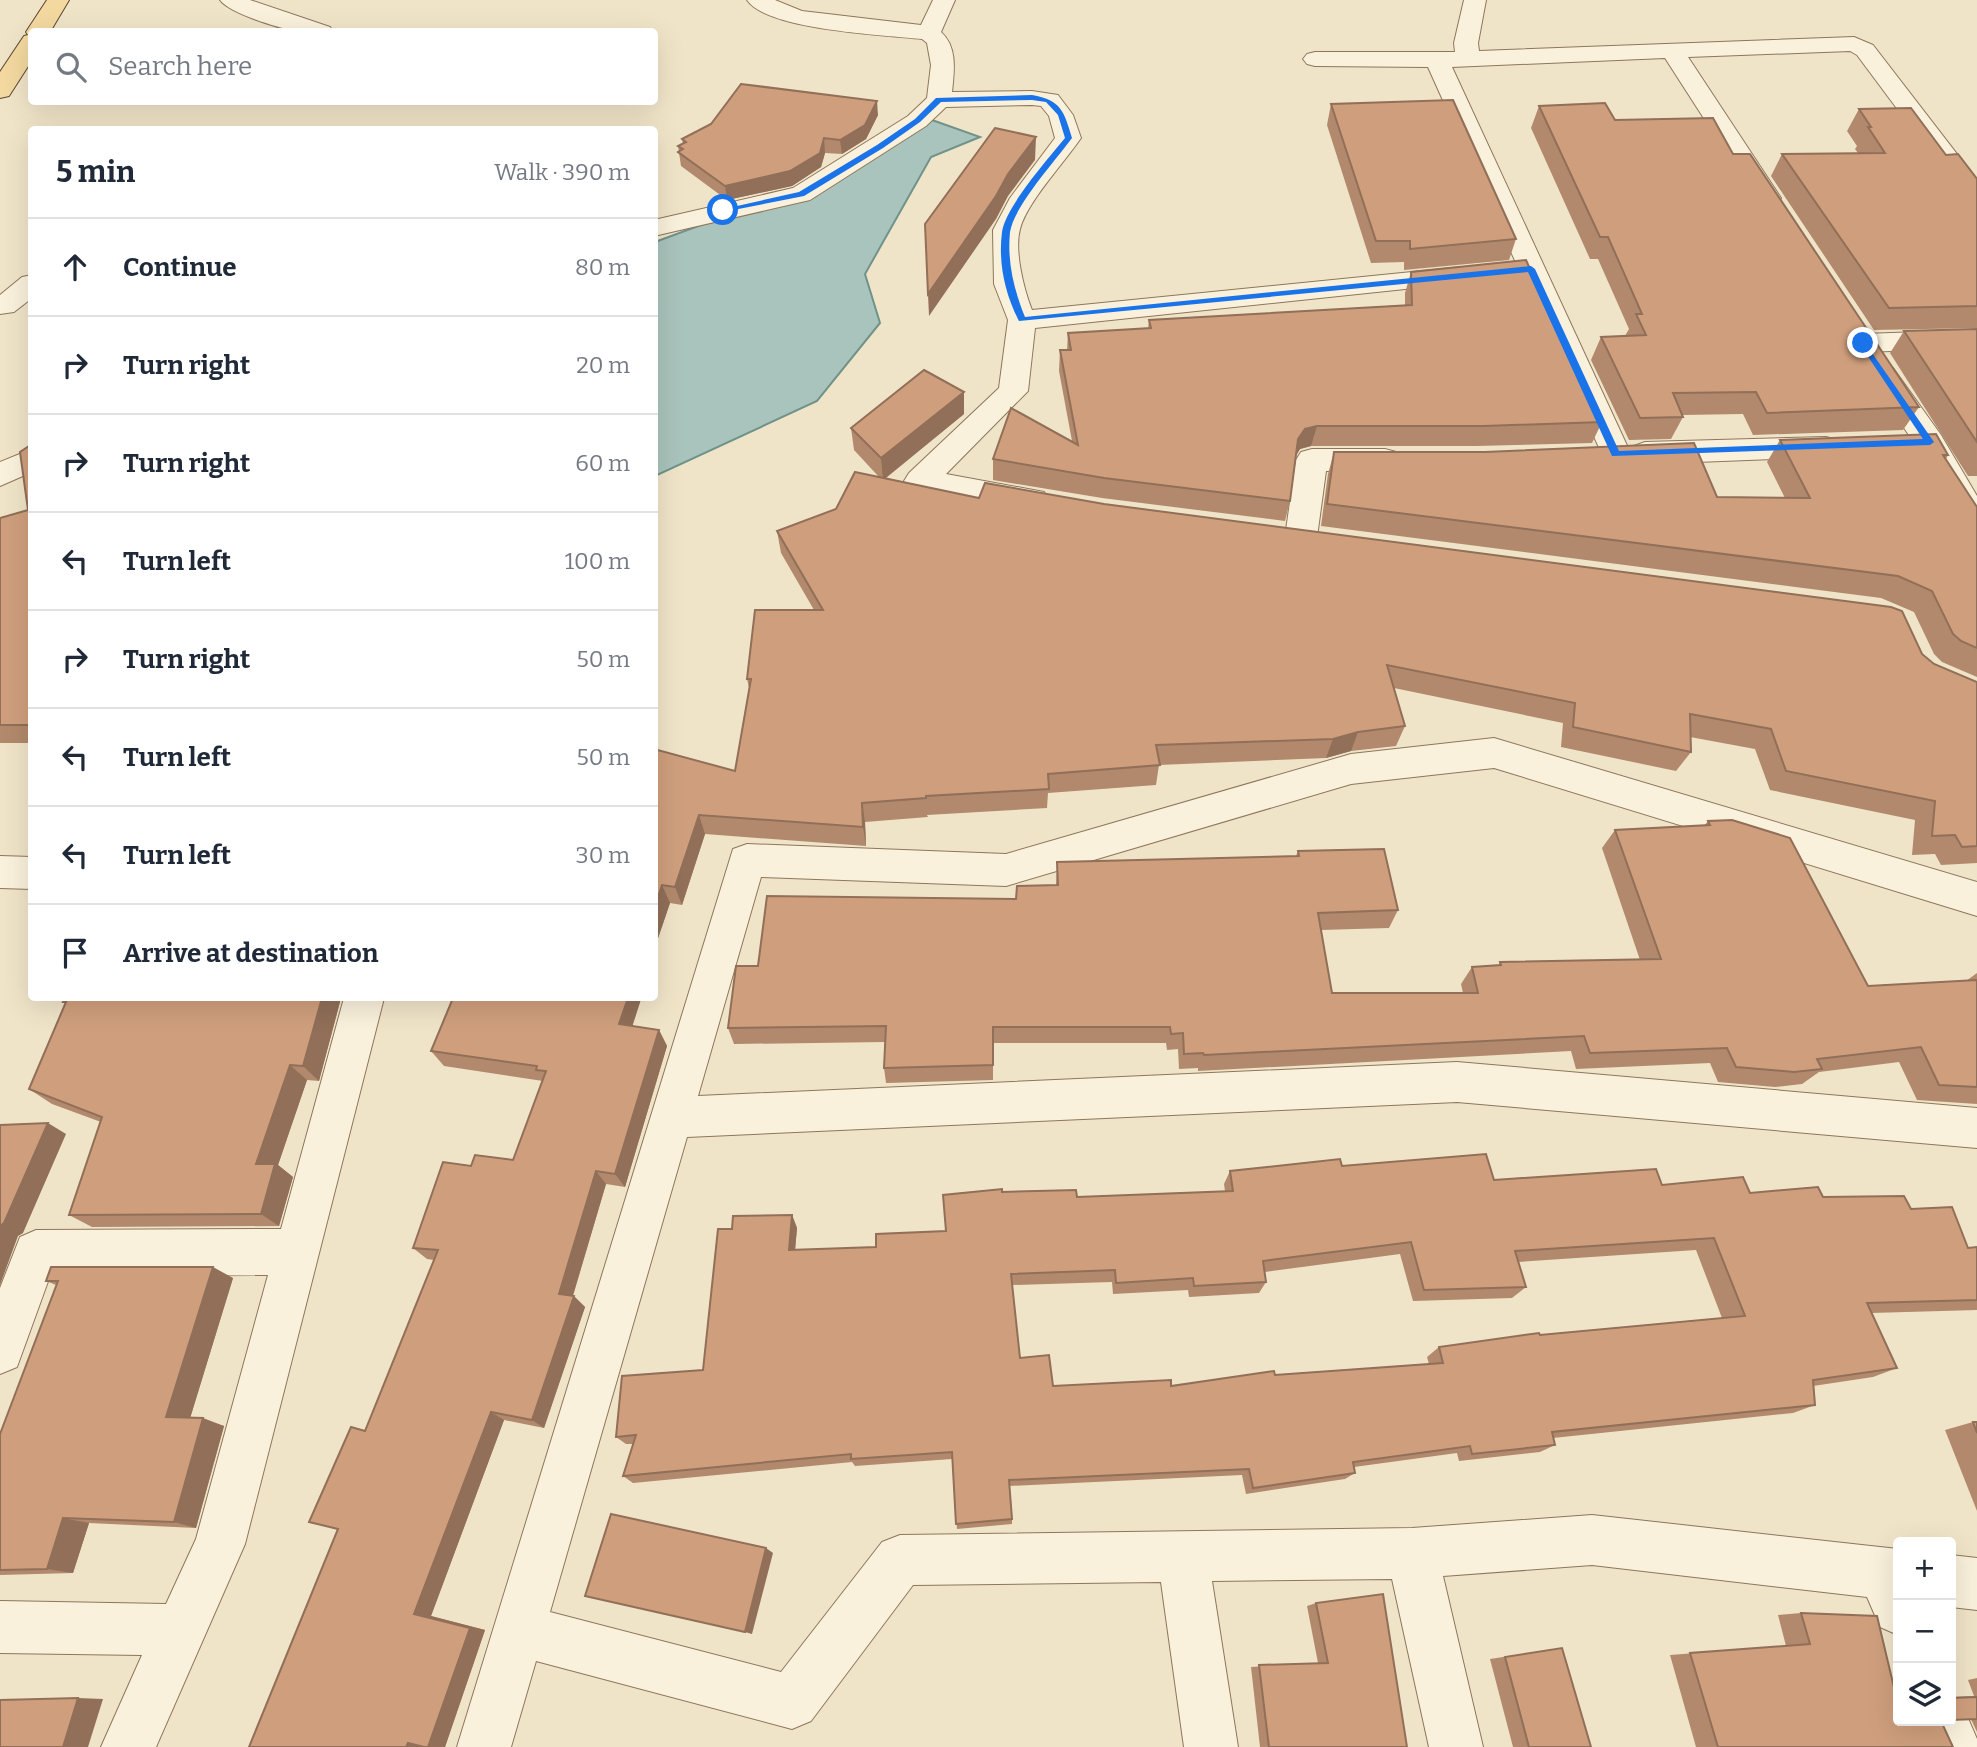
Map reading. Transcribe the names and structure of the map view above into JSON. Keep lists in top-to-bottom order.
{
  "page": {
    "search": "Search here",
    "heading": ["5 min", "Walk · 390 m"],
    "list": [
      ["Continue", "80 m"],
      ["Turn right", "20 m"],
      ["Turn right", "60 m"],
      ["Turn left", "100 m"],
      ["Turn right", "50 m"],
      ["Turn left", "50 m"],
      ["Turn left", "30 m"],
      "Arrive at destination"
    ],
    "map_buttons": ["+", "−"]
  }
}
